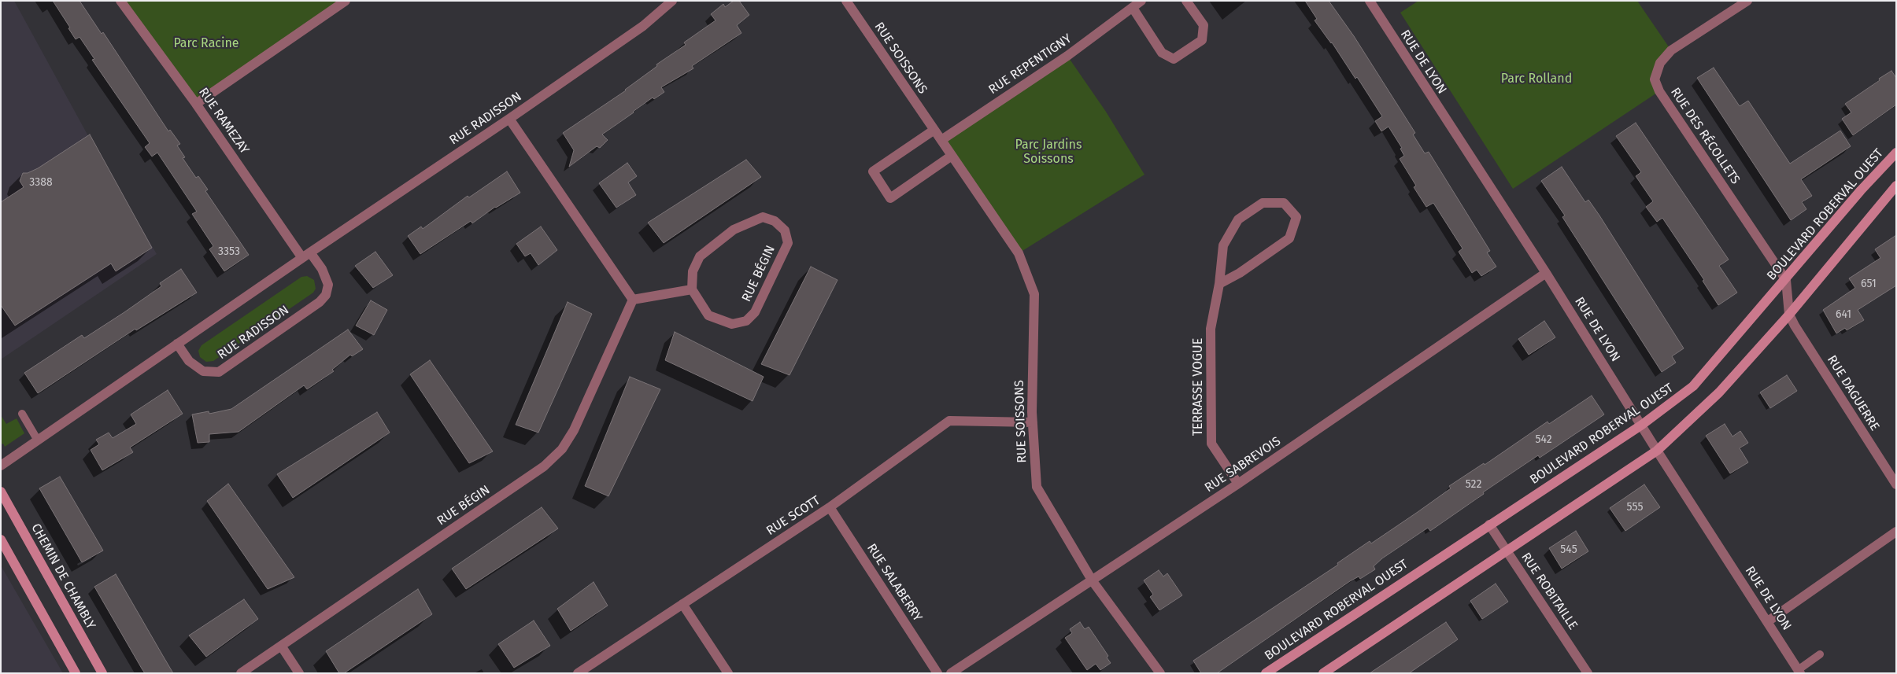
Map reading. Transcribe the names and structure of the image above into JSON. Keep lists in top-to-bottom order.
{
  "streets": {
    "street": [
      "RUE SOISSONS",
      "RUE DE LYON",
      "RUE REPENTIGNY",
      "RUE RADISSON",
      "RUE RAMEZAY",
      "RUE DES RÉCOLLETS",
      "BOULEVARD ROBERVAL OUEST",
      "RUE BÉGIN",
      "TERRASSE VOGUE",
      "RUE DAGUERRE",
      "RUE SABREVOIS",
      "RUE SCOTT",
      "CHEMIN DE CHAMBLY",
      "RUE SALABERRY",
      "RUE ROBITAILLE"
    ]
  },
  "crossings": [
    ["RUE SOISSONS", "RUE REPENTIGNY"],
    ["RUE SOISSONS", "RUE SABREVOIS"],
    ["RUE SOISSONS", "RUE SCOTT"],
    ["RUE DE LYON", "BOULEVARD ROBERVAL OUEST"],
    ["RUE DE LYON", "RUE SABREVOIS"],
    ["RUE RADISSON", "RUE RAMEZAY"],
    ["RUE DES RÉCOLLETS", "BOULEVARD ROBERVAL OUEST"],
    ["RUE DES RÉCOLLETS", "RUE DAGUERRE"],
    ["BOULEVARD ROBERVAL OUEST", "RUE ROBITAILLE"],
    ["TERRASSE VOGUE", "RUE SABREVOIS"],
    ["RUE SCOTT", "RUE SALABERRY"]
  ],
  "parks": ["Parc Racine", "Parc Rolland", "Parc Jardins Soissons"],
  "house_numbers": [
    "3388",
    "3353",
    "651",
    "641",
    "542",
    "522",
    "555",
    "545"
  ]
}
